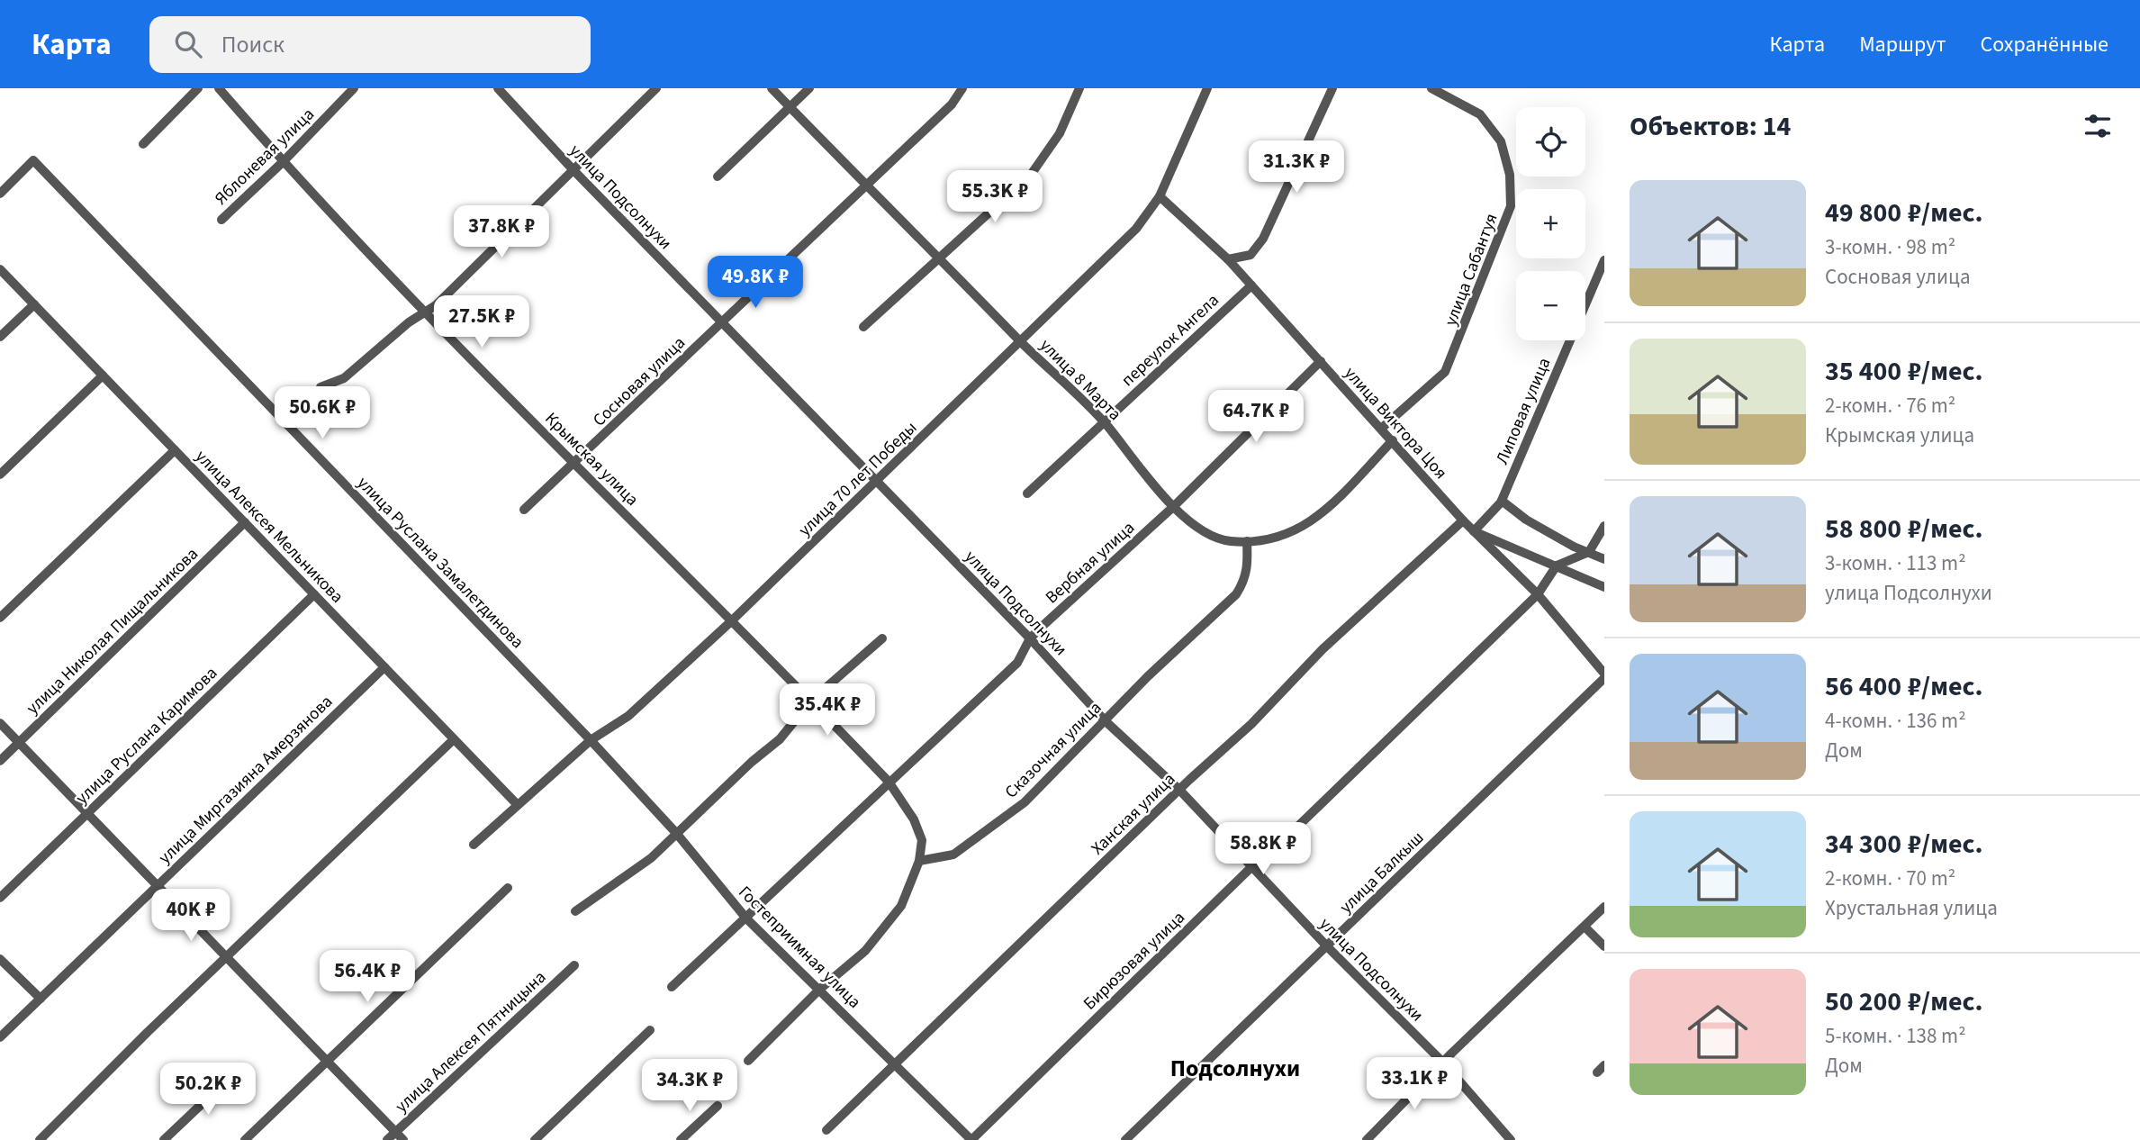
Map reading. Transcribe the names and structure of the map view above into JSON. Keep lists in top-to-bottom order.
{
  "streets": {
    "street": [
      "Яблоневая улица",
      "улица Подсолнухи",
      "улица Сабантуя",
      "переулок Ангела",
      "улица 8 Марта",
      "Сосновая улица",
      "Липовая улица",
      "улица Виктора Цоя",
      "Крымская улица",
      "улица 70 лет Победы",
      "улица Алексея Мельникова",
      "улица Руслана Замалетдинова",
      "Вербная улица",
      "улица Николая Пищальникова",
      "улица Руслана Каримова",
      "Сказочная улица",
      "улица Миргазияна Амерзянова",
      "Ханская улица",
      "улица Балкыш",
      "Гостеприимная улица",
      "Бирюзовая улица",
      "улица Алексея Пятницына"
    ]
  },
  "crossings": [
    ["Яблоневая улица", "Крымская улица"],
    ["улица Подсолнухи", "Сосновая улица"],
    ["улица Подсолнухи", "улица 70 лет Победы"],
    ["улица Подсолнухи", "Вербная улица"],
    ["улица Подсолнухи", "Сказочная улица"],
    ["улица Подсолнухи", "Ханская улица"],
    ["улица Подсолнухи", "улица Балкыш"],
    ["улица Подсолнухи", "Бирюзовая улица"],
    ["улица Сабантуя", "улица Виктора Цоя"],
    ["переулок Ангела", "улица 8 Марта"],
    ["переулок Ангела", "улица Виктора Цоя"],
    ["улица 8 Марта", "Сосновая улица"],
    ["улица 8 Марта", "улица Виктора Цоя"],
    ["улица 8 Марта", "улица 70 лет Победы"],
    ["улица 8 Марта", "Вербная улица"],
    ["улица 8 Марта", "Сказочная улица"],
    ["Сосновая улица", "Крымская улица"],
    ["Липовая улица", "улица Виктора Цоя"],
    ["улица Виктора Цоя", "улица 70 лет Победы"],
    ["улица Виктора Цоя", "Вербная улица"],
    ["улица Виктора Цоя", "Ханская улица"],
    ["улица Виктора Цоя", "улица Балкыш"],
    ["улица Виктора Цоя", "Бирюзовая улица"],
    ["Крымская улица", "улица 70 лет Победы"],
    ["Крымская улица", "Вербная улица"],
    ["Крымская улица", "Сказочная улица"],
    ["улица 70 лет Победы", "улица Алексея Мельникова"],
    ["улица 70 лет Победы", "улица Руслана Замалетдинова"],
    ["улица 70 лет Победы", "Гостеприимная улица"],
    ["улица Алексея Мельникова", "улица Николая Пищальникова"],
    ["улица Алексея Мельникова", "улица Руслана Каримова"],
    ["улица Алексея Мельникова", "улица Миргазияна Амерзянова"],
    ["улица Руслана Замалетдинова", "Гостеприимная улица"],
    ["Вербная улица", "Гостеприимная улица"],
    ["Ханская улица", "Гостеприимная улица"],
    ["Гостеприимная улица", "Бирюзовая улица"]
  ],
  "districts": ["Подсолнухи"],
  "page": {
    "header": "Карта",
    "search": "Поиск",
    "nav": ["Карта", "Маршрут", "Сохранённые"],
    "heading": "Объектов: 14",
    "map_buttons": ["+", "−"],
    "price": [
      "31.3K ₽",
      "55.3K ₽",
      "37.8K ₽",
      "49.8K ₽",
      "27.5K ₽",
      "50.6K ₽",
      "64.7K ₽",
      "35.4K ₽",
      "58.8K ₽",
      "40K ₽",
      "56.4K ₽",
      "33.1K ₽",
      "34.3K ₽",
      "50.2K ₽"
    ],
    "list": [
      {
        "name": "49 800 ₽/мес.",
        "note": "3-комн. · 98 m² · Сосновая улица"
      },
      {
        "name": "35 400 ₽/мес.",
        "note": "2-комн. · 76 m² · Крымская улица"
      },
      {
        "name": "58 800 ₽/мес.",
        "note": "3-комн. · 113 m² · улица Подсолнухи"
      },
      {
        "name": "56 400 ₽/мес.",
        "note": "4-комн. · 136 m² · Дом"
      },
      {
        "name": "34 300 ₽/мес.",
        "note": "2-комн. · 70 m² · Хрустальная улица"
      },
      {
        "name": "50 200 ₽/мес.",
        "note": "5-комн. · 138 m² · Дом"
      }
    ]
  }
}
